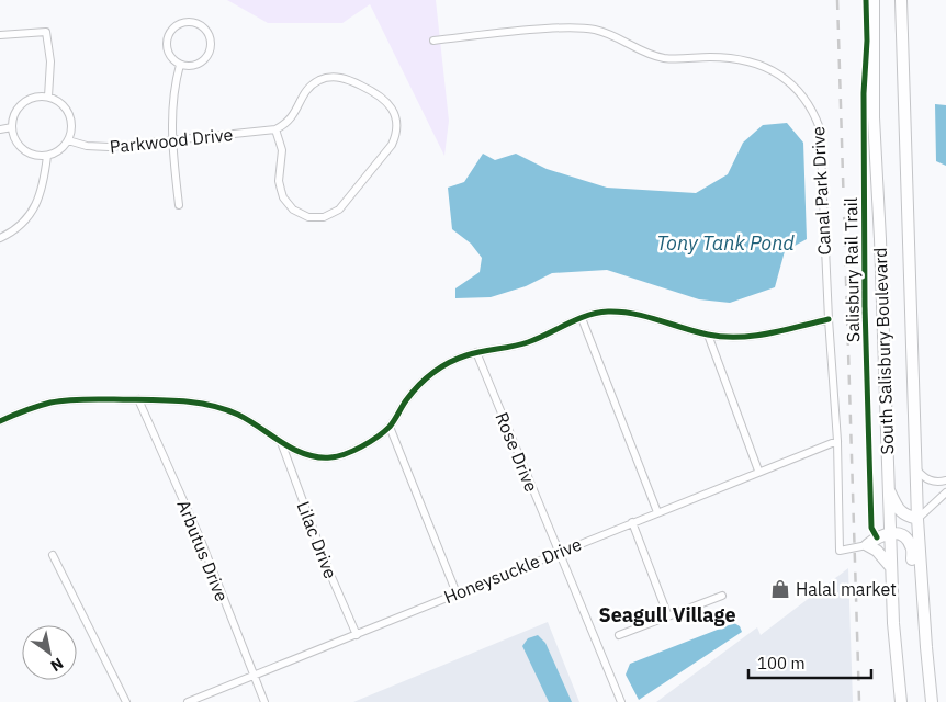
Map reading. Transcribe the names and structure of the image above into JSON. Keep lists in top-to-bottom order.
{
  "streets": {
    "main road": ["South Salisbury Boulevard"],
    "street": [
      "Parkwood Drive",
      "Canal Park Drive",
      "Rose Drive",
      "Lilac Drive",
      "Arbutus Drive",
      "Honeysuckle Drive"
    ],
    "cycle path": ["Salisbury Rail Trail"]
  },
  "crossings": [
    ["Canal Park Drive", "Honeysuckle Drive"],
    ["Rose Drive", "Honeysuckle Drive"],
    ["Lilac Drive", "Honeysuckle Drive"],
    ["Arbutus Drive", "Honeysuckle Drive"]
  ],
  "districts": ["Seagull Village"],
  "water": ["Tony Tank Pond"],
  "places": {
    "shop": ["Halal market"]
  },
  "scale_bar": "100 m",
  "north": "bottom right"
}
